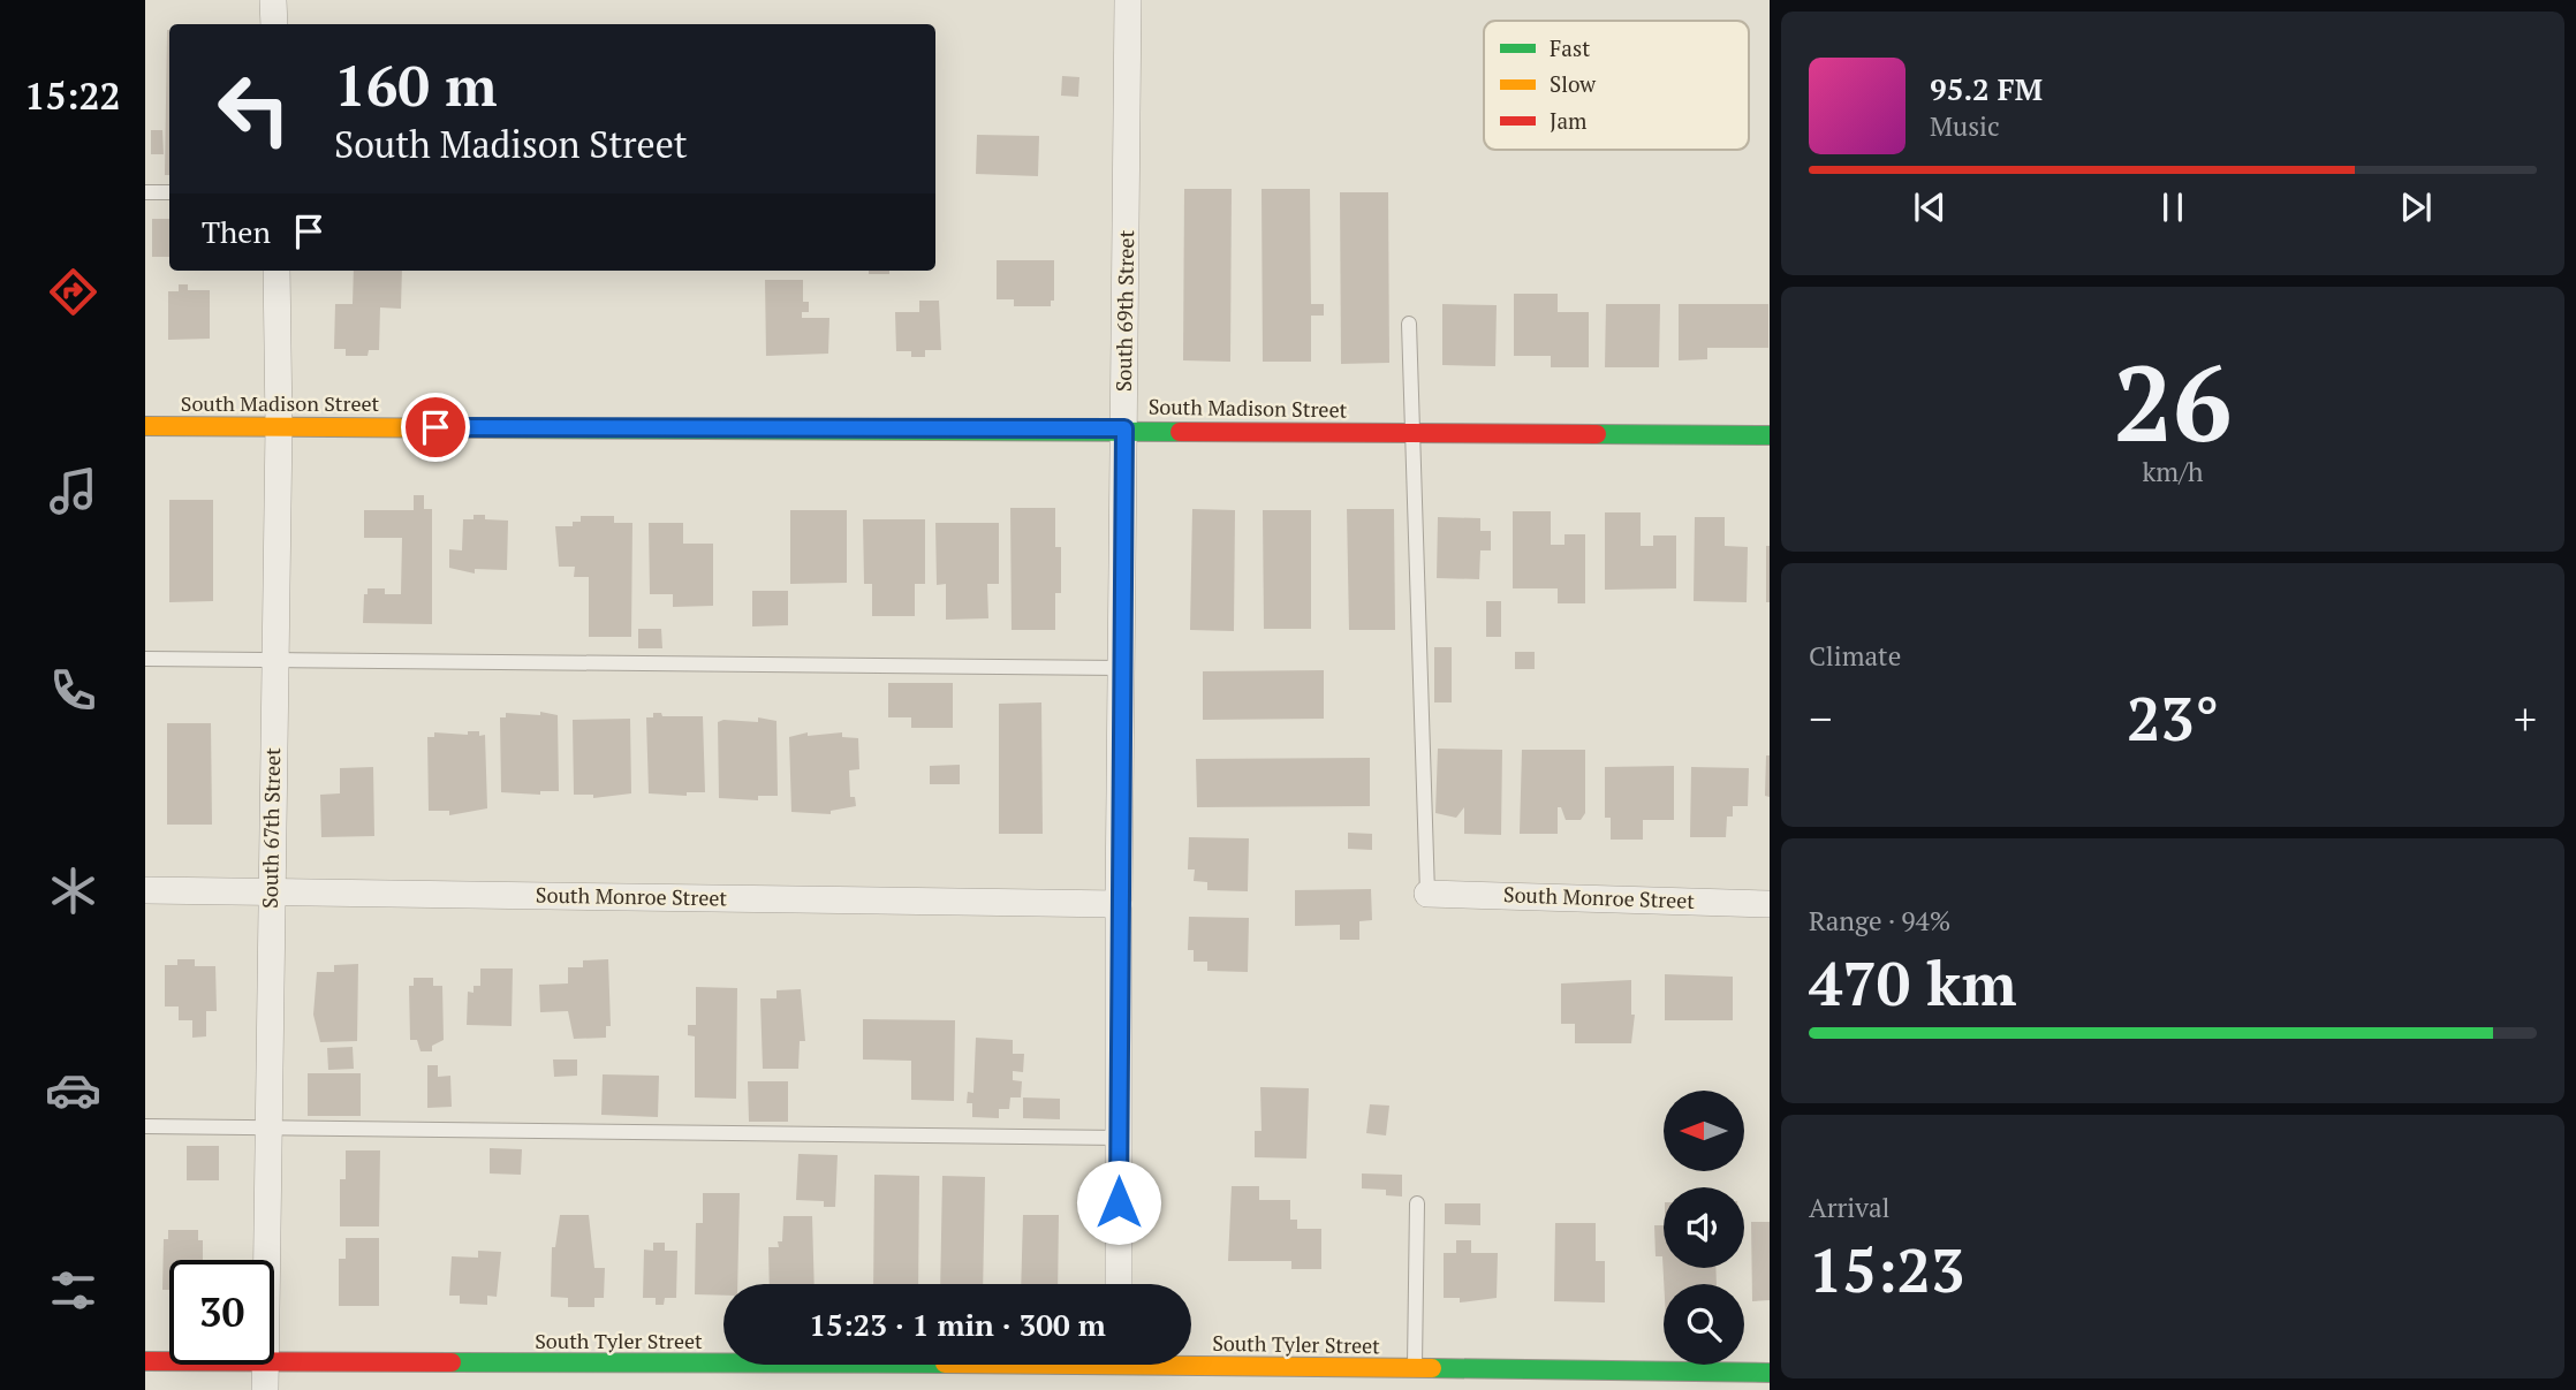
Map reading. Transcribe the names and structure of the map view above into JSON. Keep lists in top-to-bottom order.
{
  "streets": {
    "street": [
      "South 69th Street",
      "South Madison Street",
      "South 67th Street",
      "South Monroe Street",
      "South Tyler Street"
    ]
  },
  "crossings": [
    ["South 69th Street", "South Madison Street"],
    ["South 69th Street", "South Monroe Street"],
    ["South Madison Street", "South 67th Street"],
    ["South 67th Street", "South Monroe Street"],
    ["South 67th Street", "South Tyler Street"]
  ],
  "legend": ["Fast", "Slow", "Jam"],
  "north": "left",
  "page": {
    "tabs": "15:22",
    "turn": ["160 m", "South Madison Street"],
    "song": ["95.2 FM", "Music"],
    "then": "Then",
    "tile": [
      ["26", "km/h"],
      "Climate",
      ["Range · 94%", "470 km"],
      ["Arrival", "15:23"]
    ],
    "heat": ["−", "23°", "+"],
    "limit": "30",
    "trip": "15:23 · 1 min · 300 m"
  }
}
